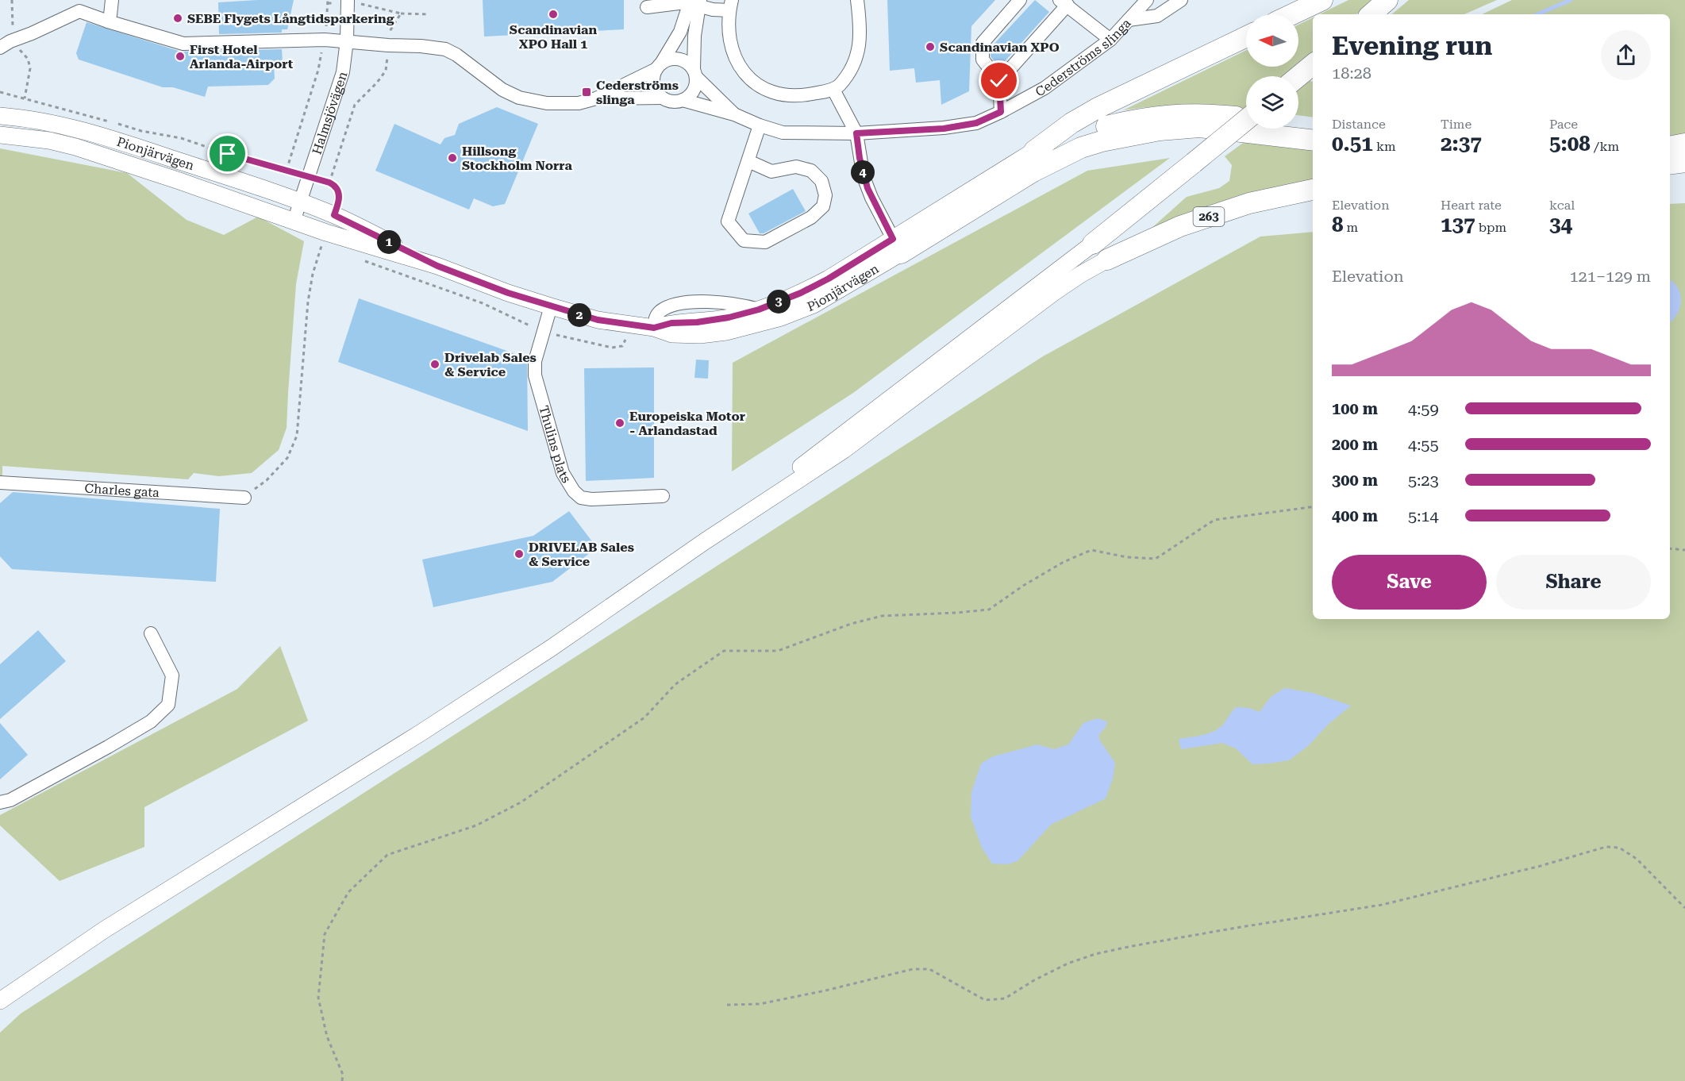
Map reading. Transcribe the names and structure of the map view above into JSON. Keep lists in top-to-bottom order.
{
  "streets": {
    "highway": ["263"],
    "main road": ["Pionjärvägen"],
    "street": [
      "Cederströms slinga",
      "Halmsjövägen",
      "Thulins plats",
      "Charles gata"
    ]
  },
  "crossings": [
    ["Cederströms slinga", "Halmsjövägen"],
    ["Halmsjövägen", "Pionjärvägen"],
    ["Pionjärvägen", "Thulins plats"]
  ],
  "places": {
    "other": [
      "Scandinavian XPO Hall 1",
      "SEBE Flygets Långtidsparkering",
      "Scandinavian XPO",
      "First Hotel Arlanda-Airport",
      "Hillsong Stockholm Norra",
      "Drivelab Sales & Service",
      "Europeiska Motor - Arlandastad",
      "DRIVELAB Sales & Service"
    ],
    "transit": ["Cederströms slinga"]
  },
  "north": "left",
  "page": {
    "heading": ["Evening run", "18:28"],
    "stats": [
      ["Distance", "0.51 km"],
      ["Time", "2:37"],
      ["Pace", "5:08 /km"],
      ["Elevation", "8 m"],
      ["Heart rate", "137 bpm"],
      ["kcal", "34"]
    ],
    "pins": [
      "4",
      "1",
      "3",
      "2"
    ],
    "chart": ["Elevation", "121–129 m"],
    "list": [
      {
        "name": "100 m",
        "note": "4:59"
      },
      {
        "name": "200 m",
        "note": "4:55"
      },
      {
        "name": "300 m",
        "note": "5:23"
      },
      {
        "name": "400 m",
        "note": "5:14"
      }
    ],
    "buttons": ["Save", "Share"]
  }
}
